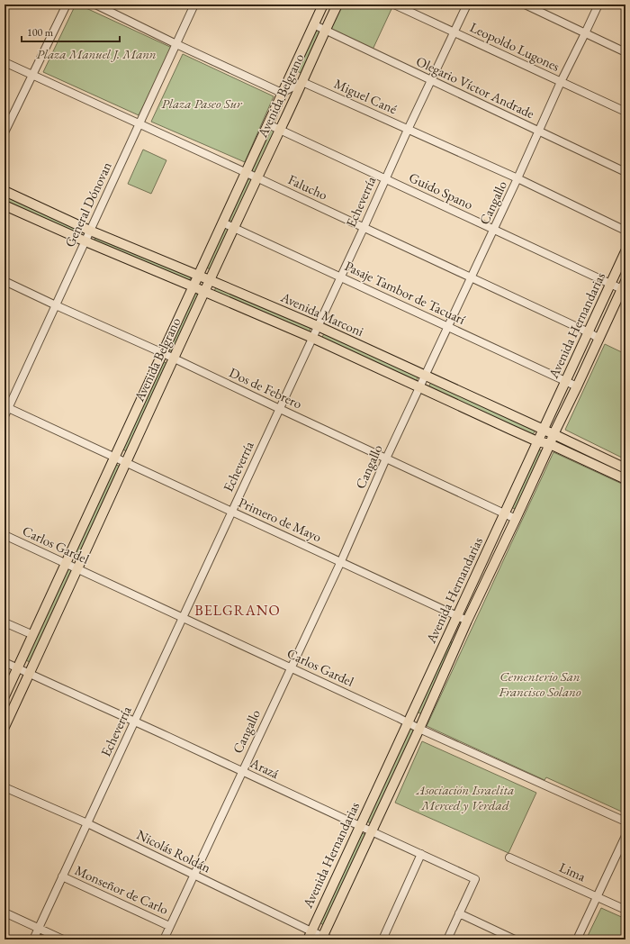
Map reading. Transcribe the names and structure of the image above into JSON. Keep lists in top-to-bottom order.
{
  "streets": {
    "main road": ["Avenida Belgrano", "Avenida Marconi", "Avenida Hernandarias"],
    "street": [
      "Leopoldo Lugones",
      "Olegario Víctor Andrade",
      "Miguel Cané",
      "Falucho",
      "Guido Spano",
      "Echeverría",
      "Cangallo",
      "General Dónovan",
      "Pasaje Tambor de Tacuarí",
      "Dos de Febrero",
      "Primero de Mayo",
      "Carlos Gardel",
      "Arazá",
      "Nicolás Roldán",
      "Lima",
      "Monseñor de Carlo"
    ]
  },
  "crossings": [
    ["Leopoldo Lugones", "Echeverría"],
    ["Leopoldo Lugones", "Cangallo"],
    ["Olegario Víctor Andrade", "Avenida Belgrano"],
    ["Olegario Víctor Andrade", "Echeverría"],
    ["Olegario Víctor Andrade", "Cangallo"],
    ["Avenida Belgrano", "Miguel Cané"],
    ["Avenida Belgrano", "Falucho"],
    ["Avenida Belgrano", "Guido Spano"],
    ["Avenida Belgrano", "Pasaje Tambor de Tacuarí"],
    ["Avenida Belgrano", "Avenida Marconi"],
    ["Avenida Belgrano", "Dos de Febrero"],
    ["Avenida Belgrano", "Primero de Mayo"],
    ["Avenida Belgrano", "Carlos Gardel"],
    ["Avenida Belgrano", "Arazá"],
    ["Miguel Cané", "Echeverría"],
    ["Miguel Cané", "Cangallo"],
    ["Falucho", "Echeverría"],
    ["Falucho", "Cangallo"],
    ["Falucho", "General Dónovan"],
    ["Falucho", "Avenida Hernandarias"],
    ["Guido Spano", "Echeverría"],
    ["Guido Spano", "Cangallo"],
    ["Guido Spano", "Avenida Hernandarias"],
    ["Echeverría", "Pasaje Tambor de Tacuarí"],
    ["Echeverría", "Avenida Marconi"],
    ["Echeverría", "Dos de Febrero"],
    ["Echeverría", "Primero de Mayo"],
    ["Echeverría", "Carlos Gardel"],
    ["Echeverría", "Arazá"],
    ["Echeverría", "Nicolás Roldán"],
    ["Echeverría", "Monseñor de Carlo"],
    ["Cangallo", "Pasaje Tambor de Tacuarí"],
    ["Cangallo", "Avenida Marconi"],
    ["Cangallo", "Dos de Febrero"],
    ["Cangallo", "Primero de Mayo"],
    ["Cangallo", "Carlos Gardel"],
    ["Cangallo", "Arazá"],
    ["Cangallo", "Nicolás Roldán"],
    ["Cangallo", "Monseñor de Carlo"],
    ["General Dónovan", "Avenida Marconi"],
    ["General Dónovan", "Dos de Febrero"],
    ["General Dónovan", "Primero de Mayo"],
    ["Pasaje Tambor de Tacuarí", "Avenida Hernandarias"],
    ["Avenida Marconi", "Avenida Hernandarias"],
    ["Avenida Hernandarias", "Dos de Febrero"],
    ["Avenida Hernandarias", "Primero de Mayo"],
    ["Avenida Hernandarias", "Carlos Gardel"],
    ["Avenida Hernandarias", "Arazá"],
    ["Avenida Hernandarias", "Nicolás Roldán"]
  ],
  "districts": ["BELGRANO"],
  "parks": [
    "Plaza Manuel J. Mann",
    "Plaza Paseo Sur",
    "Cementerio San Francisco Solano",
    "Asociación Israelita Merced y Verdad"
  ],
  "scale_bar": "100 m"
}
